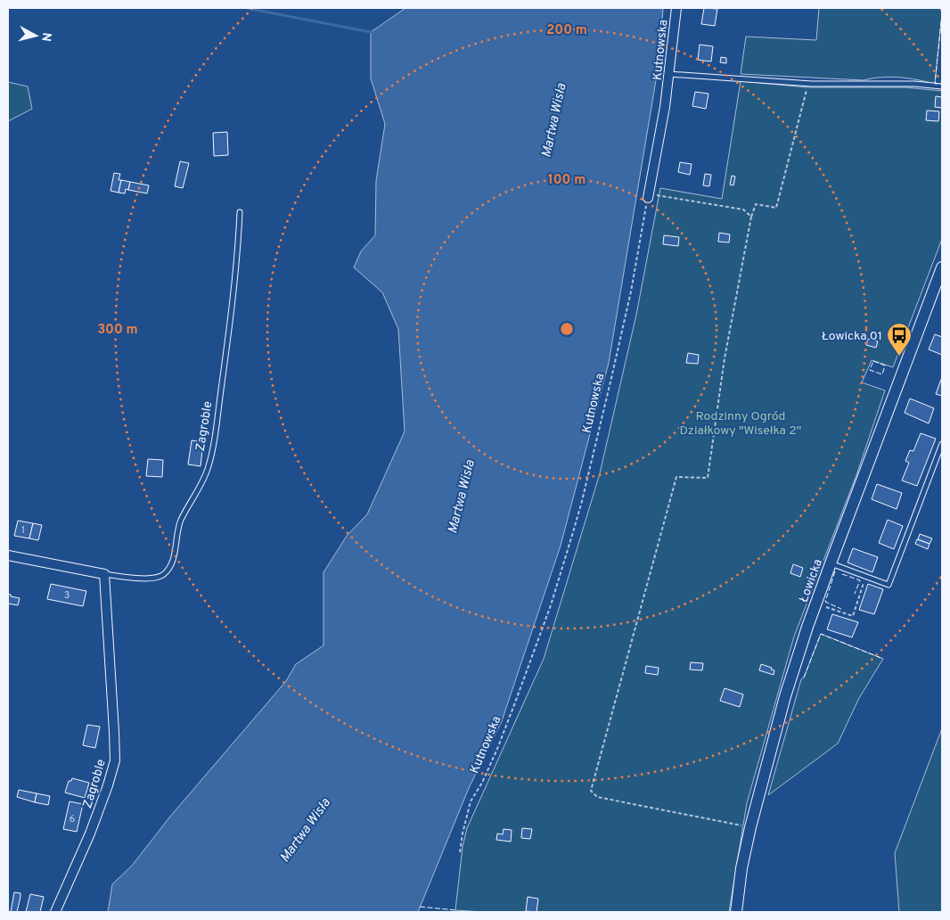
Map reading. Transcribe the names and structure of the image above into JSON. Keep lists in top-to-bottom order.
{
  "streets": {
    "street": ["Kutnowska", "Zagroble", "Łowicka"]
  },
  "water": ["Martwa Wisła"],
  "parks": ["Rodzinny Ogród Działkowy \"Wisełka 2\""],
  "places": {
    "bus stop": ["Łowicka 01"]
  },
  "house_numbers": ["1", "3", "6"],
  "north": "right",
  "rings": ["200 m", "100 m", "300 m"]
}
